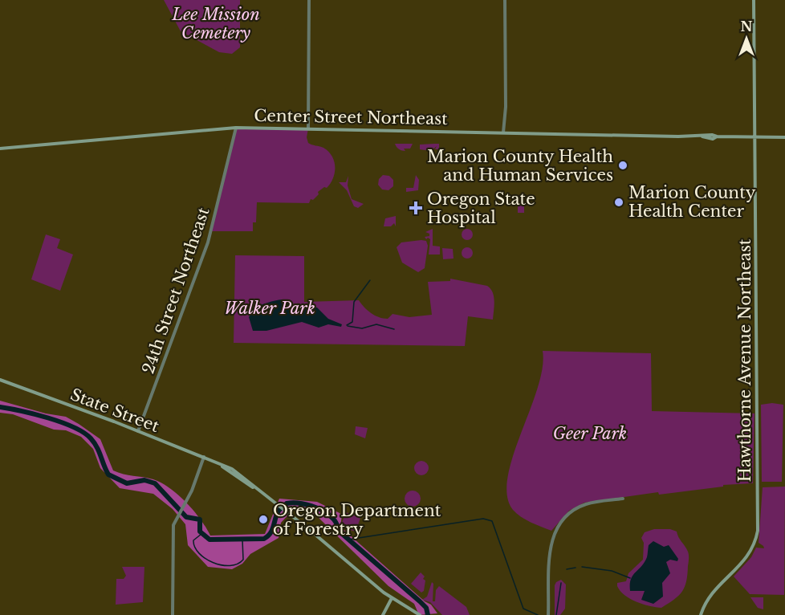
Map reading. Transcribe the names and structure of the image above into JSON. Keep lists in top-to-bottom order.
{
  "streets": {
    "main road": ["Center Street Northeast", "Hawthorne Avenue Northeast", "State Street"],
    "street": ["24th Street Northeast"]
  },
  "crossings": [
    ["Center Street Northeast", "24th Street Northeast"],
    ["Center Street Northeast", "Hawthorne Avenue Northeast"],
    ["24th Street Northeast", "State Street"]
  ],
  "parks": ["Lee Mission Cemetery", "Walker Park", "Geer Park"],
  "places": {
    "other": ["Marion County Health and Human Services", "Marion County Health Center", "Oregon Department of Forestry"],
    "health": ["Oregon State Hospital"]
  },
  "north": "top"
}
